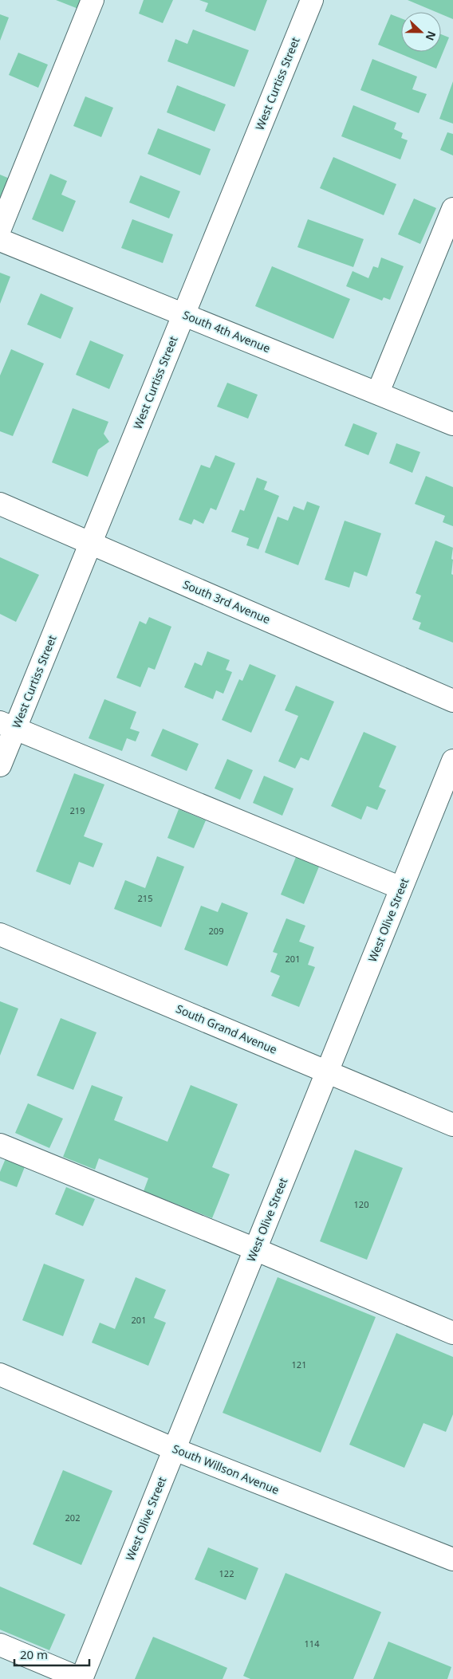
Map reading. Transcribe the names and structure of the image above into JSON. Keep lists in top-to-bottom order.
{
  "streets": {
    "street": [
      "West Curtiss Street",
      "South 4th Avenue",
      "South 3rd Avenue",
      "West Olive Street",
      "South Grand Avenue",
      "South Willson Avenue"
    ]
  },
  "crossings": [
    ["West Curtiss Street", "South 4th Avenue"],
    ["West Curtiss Street", "South 3rd Avenue"],
    ["West Olive Street", "South Grand Avenue"],
    ["West Olive Street", "South Willson Avenue"]
  ],
  "house_numbers": [
    "219",
    "215",
    "209",
    "201",
    "120",
    "201",
    "121",
    "202",
    "122",
    "114"
  ],
  "scale_bar": "20 m",
  "north": "right"
}
